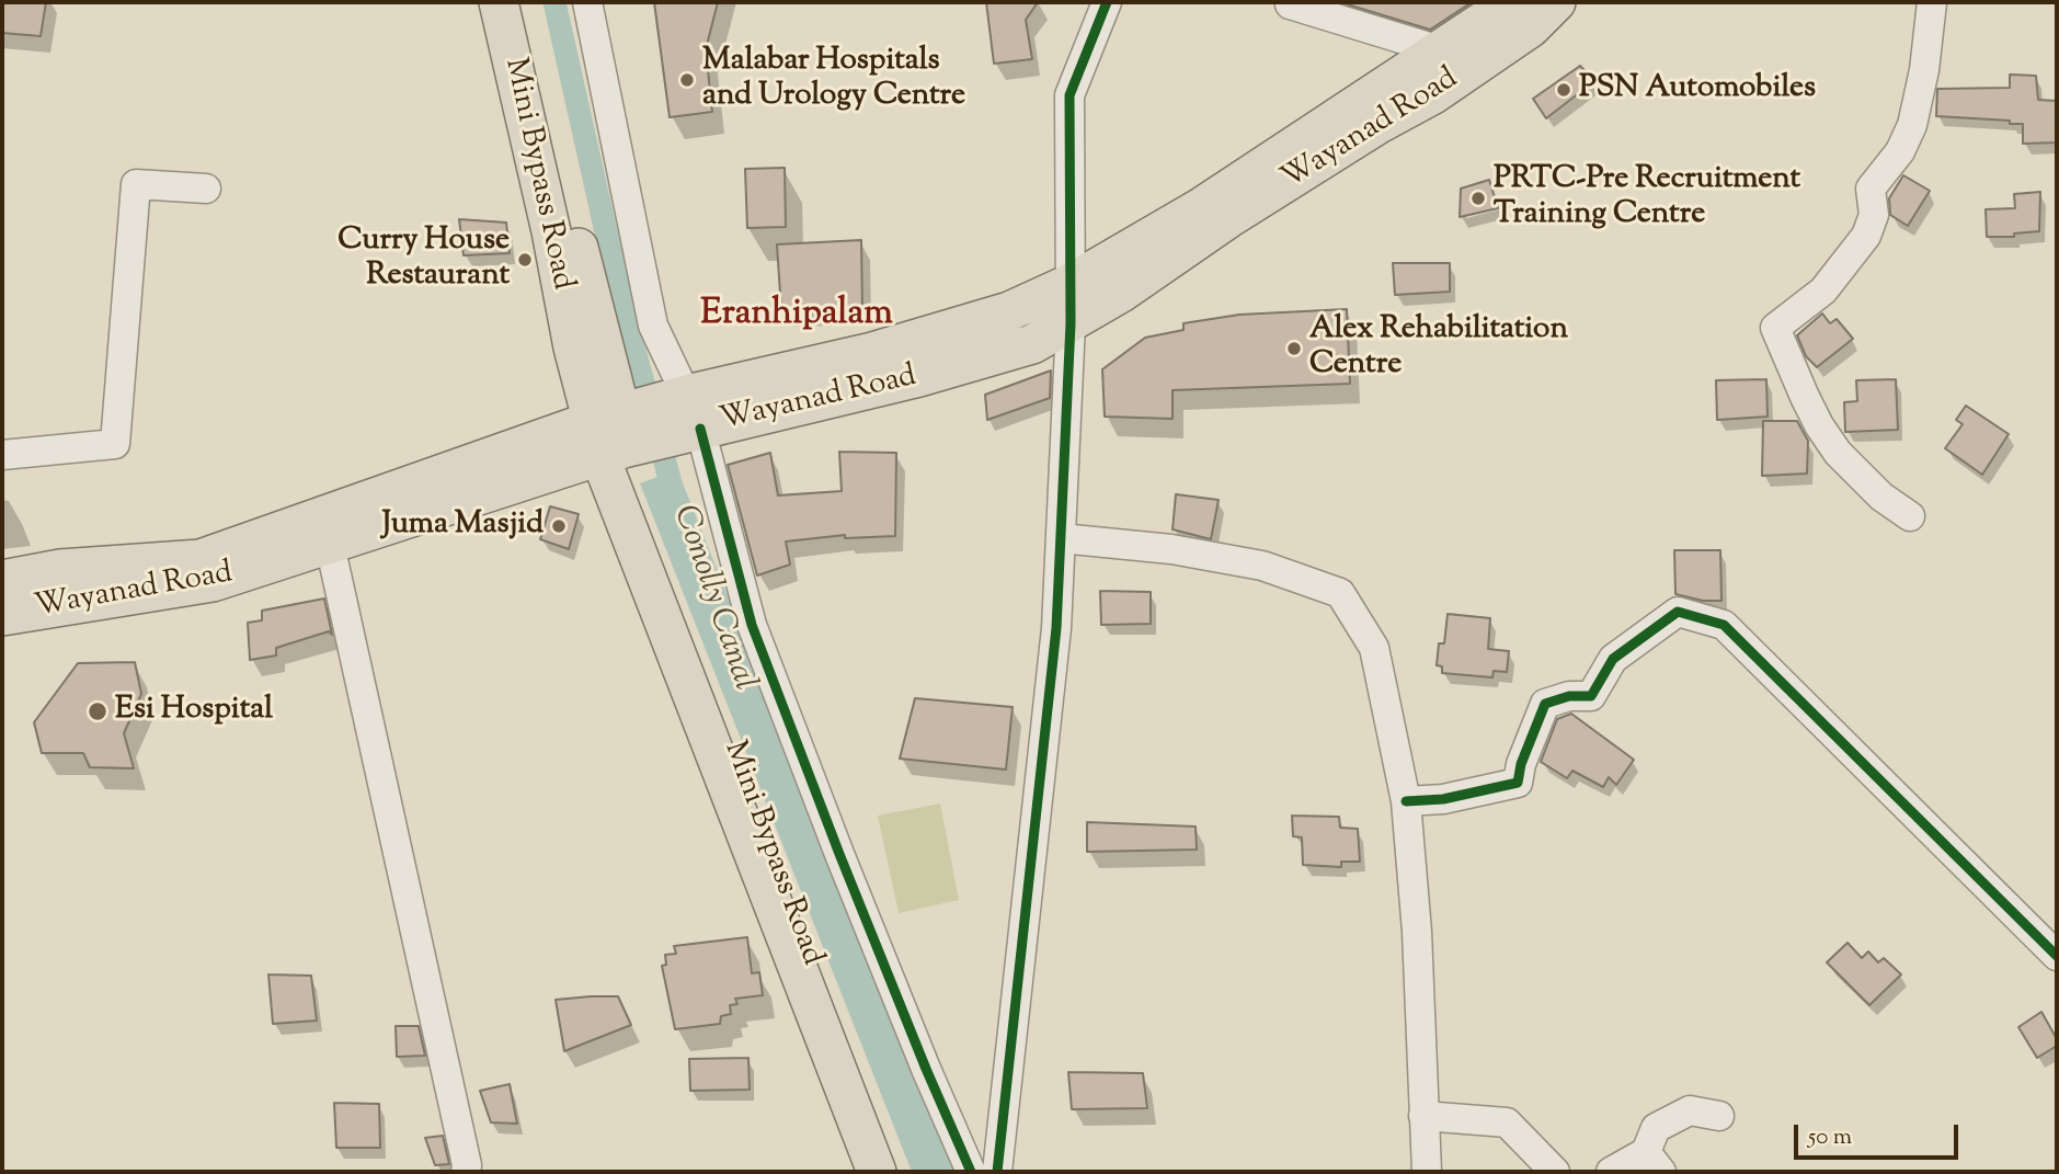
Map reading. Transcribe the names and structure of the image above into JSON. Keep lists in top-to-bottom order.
{
  "streets": {
    "main road": ["Wayanad Road", "Mini Bypass Road"]
  },
  "crossings": [
    ["Wayanad Road", "Mini Bypass Road"]
  ],
  "districts": ["Eranhipalam"],
  "water": ["Conolly Canal"],
  "places": [
    "Malabar Hospitals and Urology Centre",
    "PSN Automobiles",
    "PRTC-Pre Recruitment Training Centre",
    "Curry House Restaurant",
    "Alex Rehabilitation Centre",
    "Juma Masjid",
    "Esi Hospital"
  ],
  "scale_bar": "50 m"
}
